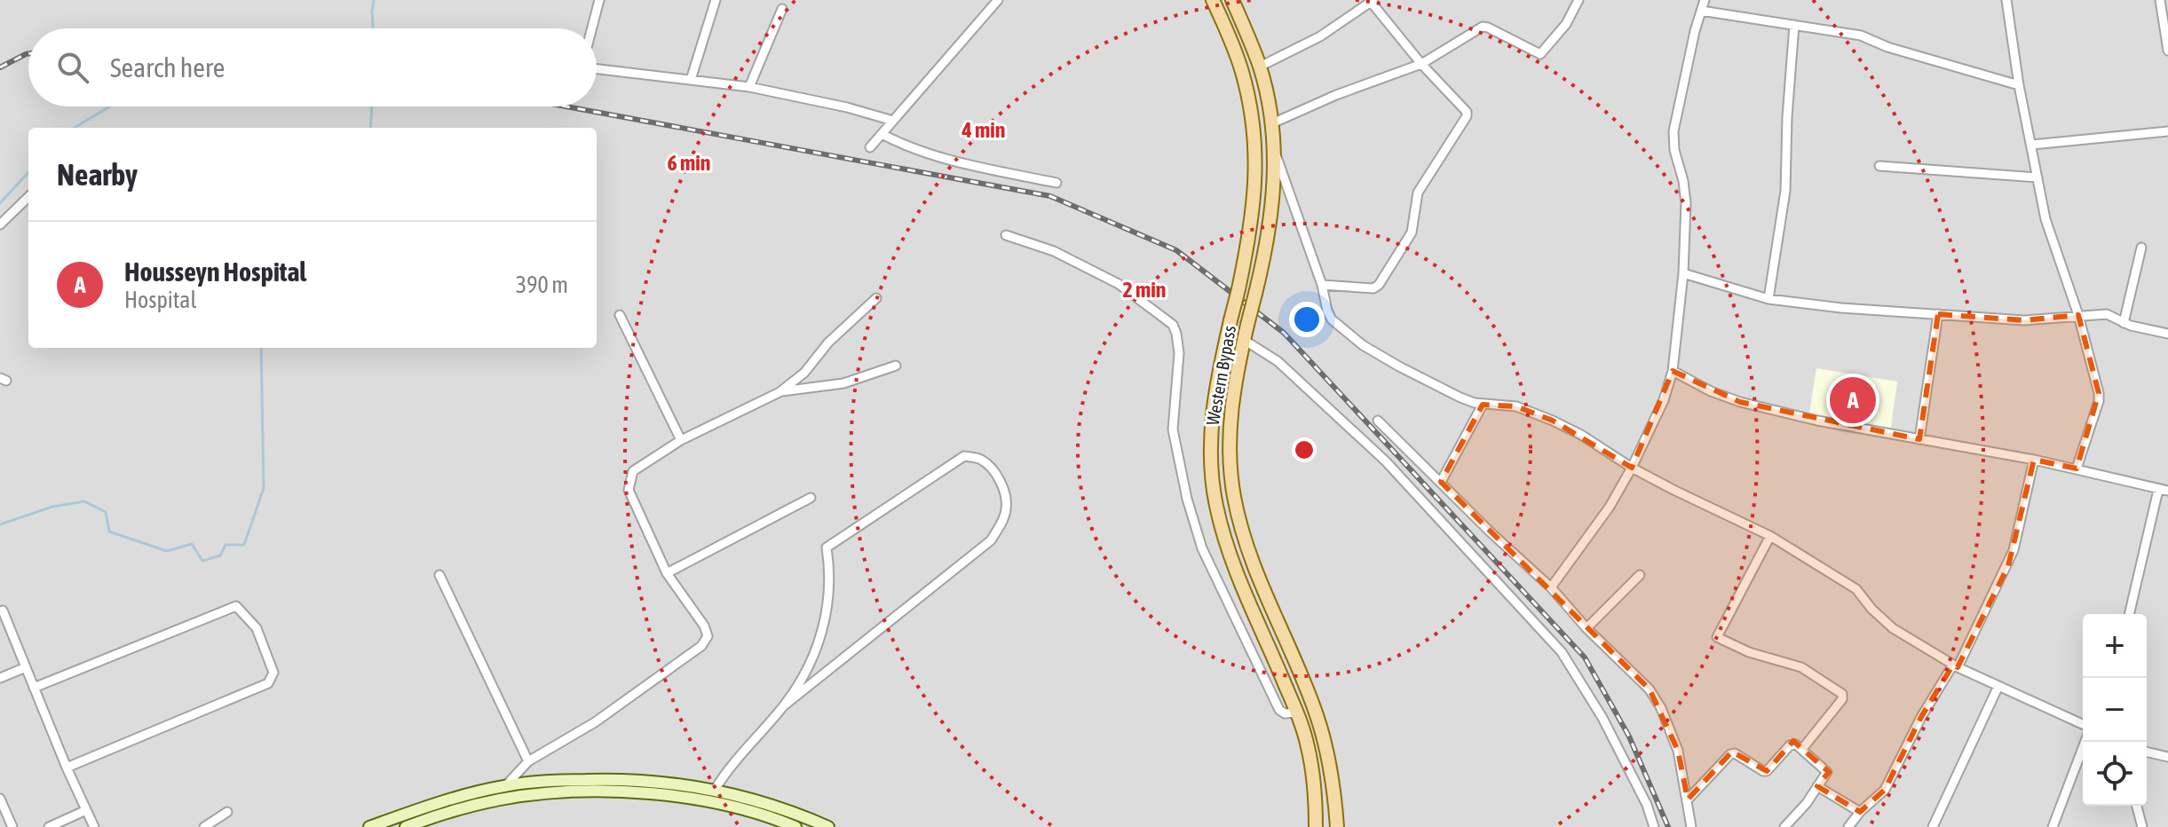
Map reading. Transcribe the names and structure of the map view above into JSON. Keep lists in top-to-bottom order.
{
  "streets": {
    "main road": ["Western Bypass"]
  },
  "page": {
    "search": "Search here",
    "heading": "Nearby",
    "list": [
      {
        "mark": "A",
        "name": "Housseyn Hospital",
        "note": "Hospital",
        "value": "390 m"
      }
    ],
    "pins": "A",
    "map_buttons": ["+", "−"]
  },
  "rings": ["4 min", "6 min", "2 min"]
}
